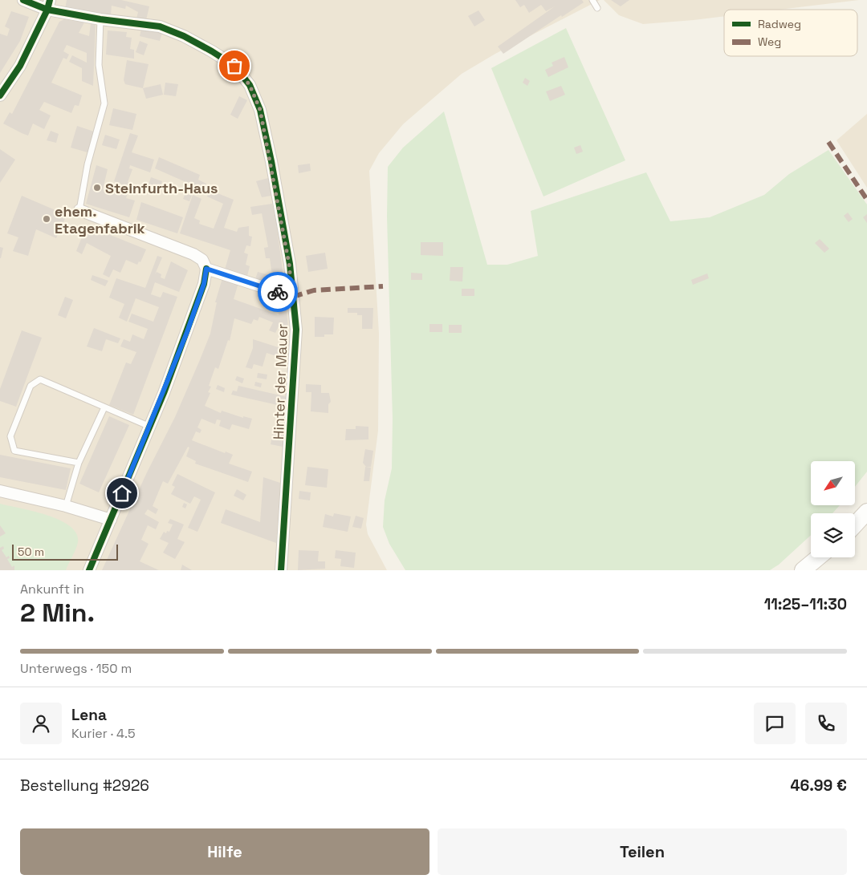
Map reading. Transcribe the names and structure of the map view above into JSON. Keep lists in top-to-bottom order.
{
  "streets": {
    "street": ["Hinter der Mauer"]
  },
  "places": ["Steinfurth-Haus", "ehem. Etagenfabrik"],
  "legend": ["Radweg", "Weg"],
  "scale_bar": "50 m",
  "north": "bottom left",
  "page": {
    "scale": "50 m",
    "heading": ["2 Min.", "Ankunft in", "11:25–11:30"],
    "panel": [
      "Lena",
      "Kurier · 4.5",
      "Bestellung #2926",
      "46.99 €"
    ],
    "bar": "Unterwegs · 150 m",
    "buttons": ["Hilfe", "Teilen"]
  }
}
